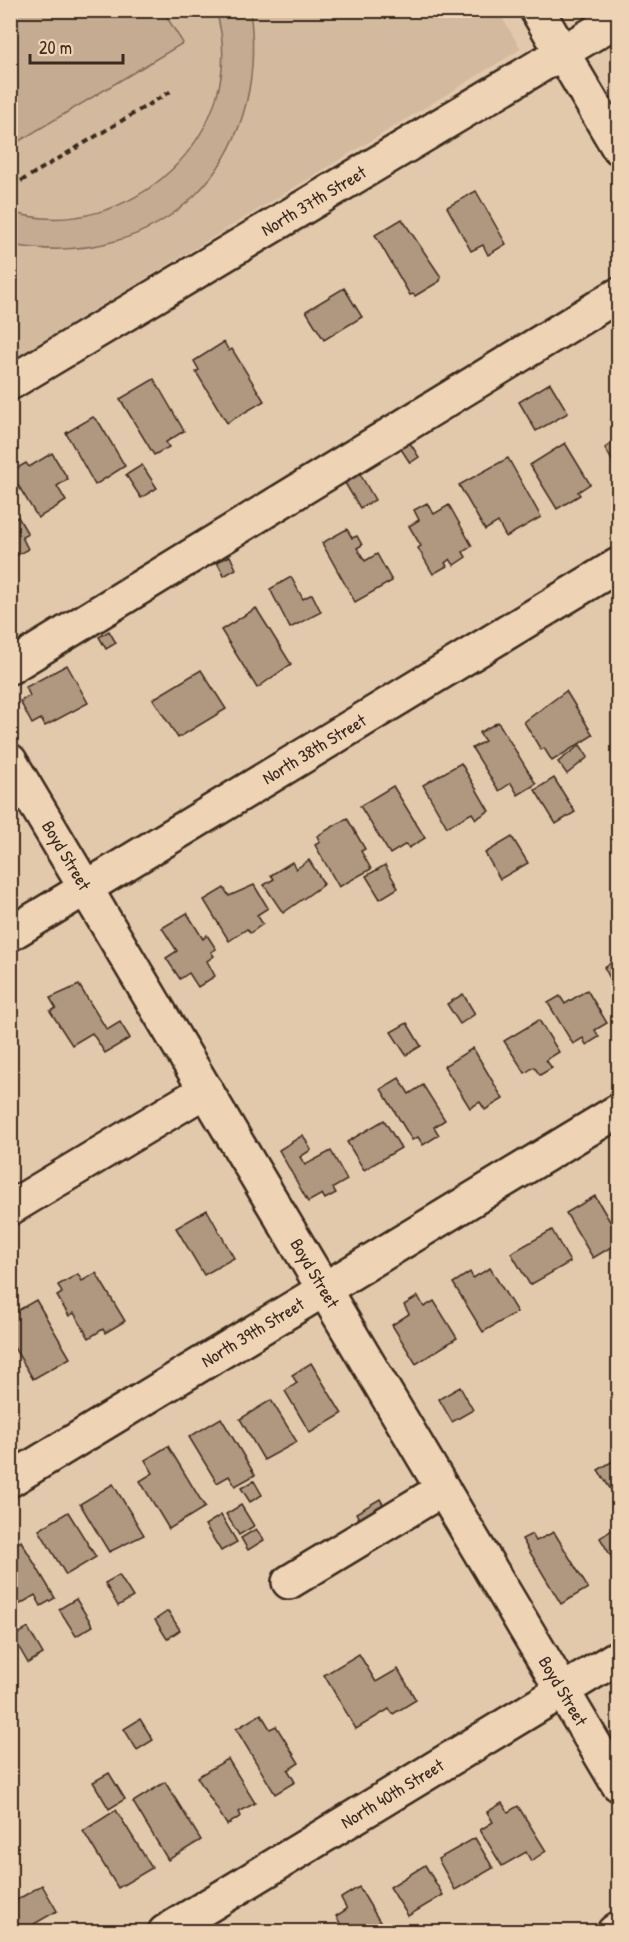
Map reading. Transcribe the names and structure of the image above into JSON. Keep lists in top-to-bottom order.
{
  "streets": {
    "street": [
      "North 37th Street",
      "North 38th Street",
      "Boyd Street",
      "North 39th Street",
      "North 40th Street"
    ]
  },
  "crossings": [
    ["North 38th Street", "Boyd Street"],
    ["Boyd Street", "North 39th Street"],
    ["Boyd Street", "North 40th Street"]
  ],
  "scale_bar": "20 m"
}
